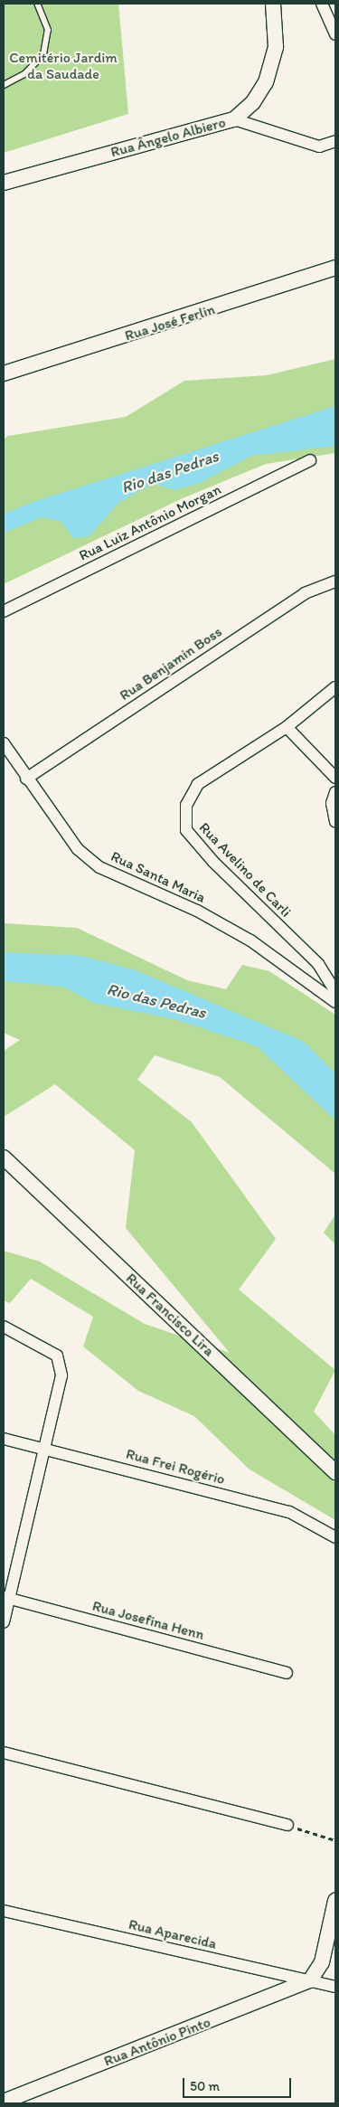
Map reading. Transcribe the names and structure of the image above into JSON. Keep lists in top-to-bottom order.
{
  "streets": {
    "street": [
      "Rua Ângelo Albiero",
      "Rua José Ferlin",
      "Rua Luiz Antônio Morgan",
      "Rua Benjamin Boss",
      "Rua Avelino de Carli",
      "Rua Santa Maria",
      "Rua Francisco Lira",
      "Rua Frei Rogério",
      "Rua Josefina Henn",
      "Rua Aparecida",
      "Rua Antônio Pinto"
    ]
  },
  "crossings": [
    ["Rua Benjamin Boss", "Rua Santa Maria"],
    ["Rua Aparecida", "Rua Antônio Pinto"]
  ],
  "water": ["Rio das Pedras"],
  "parks": ["Cemitério Jardim da Saudade"],
  "scale_bar": "50 m"
}
